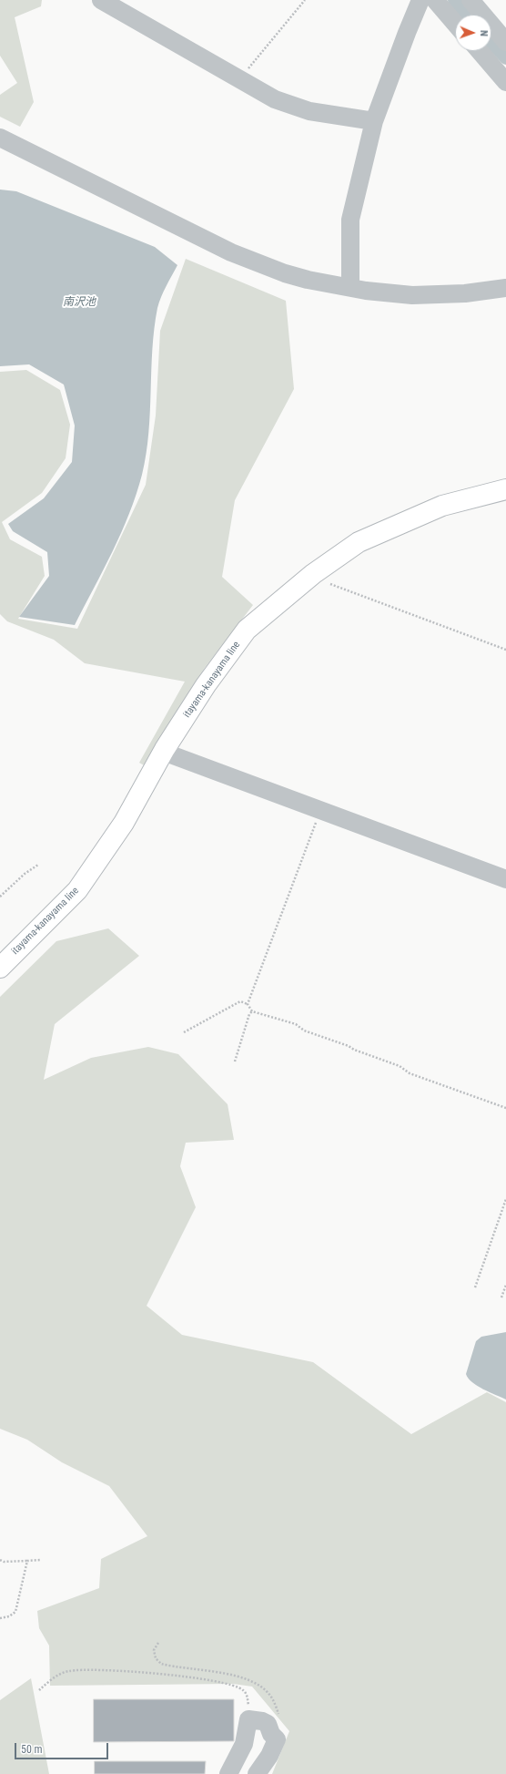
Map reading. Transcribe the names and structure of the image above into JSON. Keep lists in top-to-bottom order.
{
  "streets": {
    "main road": ["itayama-kanayama line"]
  },
  "water": ["南沢池"],
  "scale_bar": "50 m",
  "north": "right"
}
